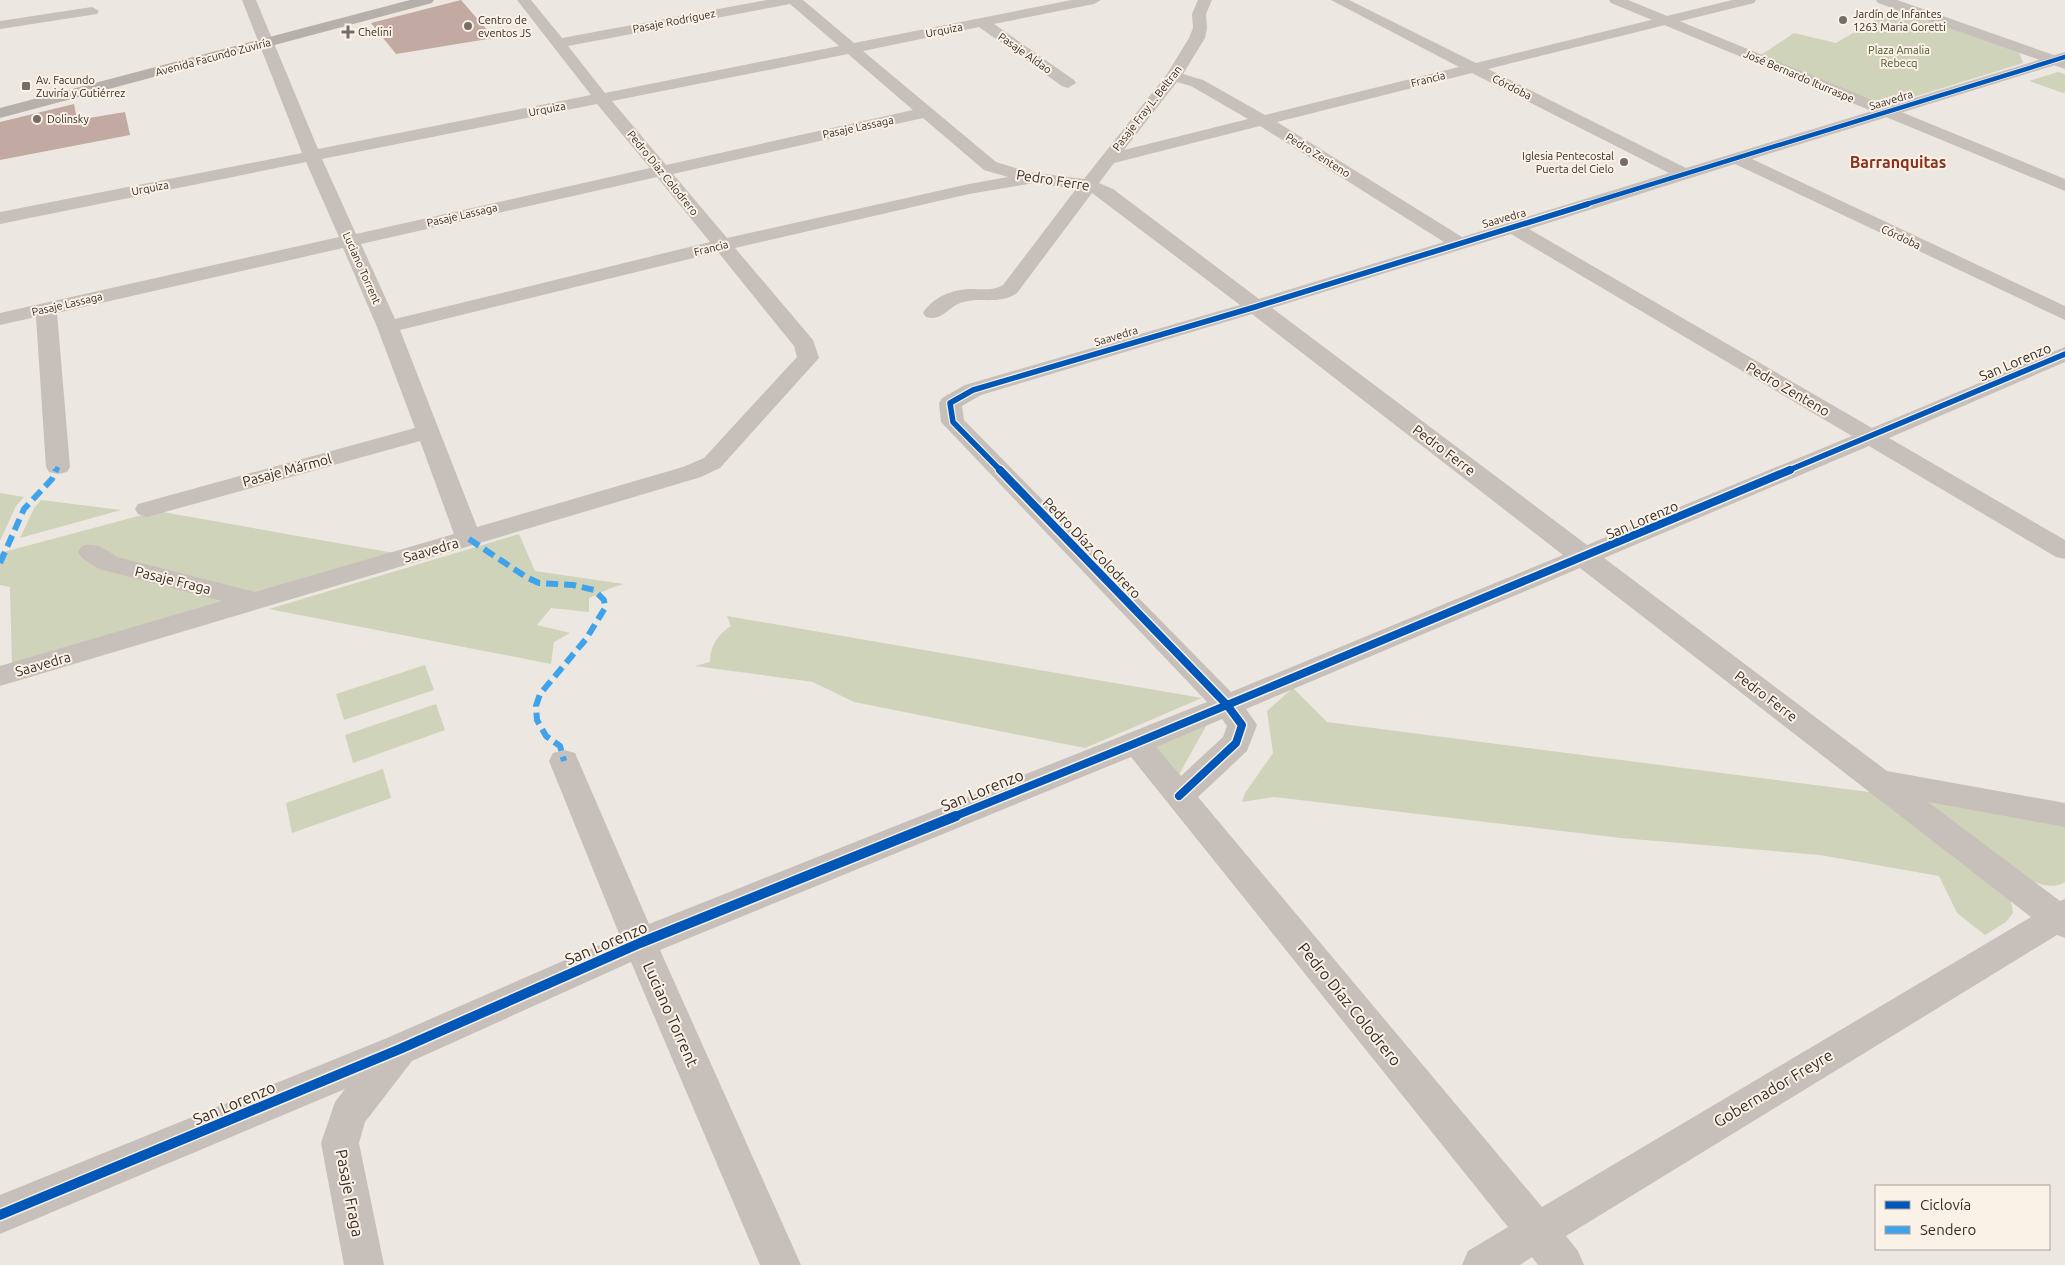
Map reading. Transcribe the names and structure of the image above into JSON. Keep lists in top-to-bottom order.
{
  "streets": {
    "main road": ["Avenida Facundo Zuviría"],
    "street": [
      "Pasaje Rodríguez",
      "Urquiza",
      "Pasaje Aldao",
      "José Bernardo Iturraspe",
      "Francia",
      "Córdoba",
      "Saavedra",
      "Pasaje Fray L. Beltran",
      "Pasaje Lassaga",
      "Pedro Zenteno",
      "Pedro Díaz Colodrero",
      "Pedro Ferre",
      "Luciano Torrent",
      "San Lorenzo",
      "Pasaje Mármol",
      "Pasaje Fraga",
      "Gobernador Freyre"
    ]
  },
  "crossings": [
    ["Pasaje Rodríguez", "Pedro Díaz Colodrero"],
    ["Urquiza", "Pasaje Aldao"],
    ["Urquiza", "Pedro Díaz Colodrero"],
    ["Urquiza", "Pedro Ferre"],
    ["Urquiza", "Luciano Torrent"],
    ["Avenida Facundo Zuviría", "Luciano Torrent"],
    ["José Bernardo Iturraspe", "Francia"],
    ["José Bernardo Iturraspe", "Saavedra"],
    ["Francia", "Córdoba"],
    ["Francia", "Pasaje Fray L. Beltran"],
    ["Francia", "Pedro Zenteno"],
    ["Francia", "Pedro Díaz Colodrero"],
    ["Francia", "Pedro Ferre"],
    ["Francia", "Luciano Torrent"],
    ["Córdoba", "Saavedra"],
    ["Saavedra", "Pedro Zenteno"],
    ["Saavedra", "Pedro Díaz Colodrero"],
    ["Saavedra", "Pedro Ferre"],
    ["Saavedra", "Luciano Torrent"],
    ["Saavedra", "Pasaje Fraga"],
    ["Pasaje Fray L. Beltran", "Pedro Zenteno"],
    ["Pasaje Fray L. Beltran", "Pedro Ferre"],
    ["Pasaje Lassaga", "Pedro Díaz Colodrero"],
    ["Pasaje Lassaga", "Pedro Ferre"],
    ["Pasaje Lassaga", "Luciano Torrent"],
    ["Pedro Zenteno", "San Lorenzo"],
    ["Pedro Díaz Colodrero", "San Lorenzo"],
    ["Pedro Díaz Colodrero", "Gobernador Freyre"],
    ["Pedro Ferre", "San Lorenzo"],
    ["Pedro Ferre", "Gobernador Freyre"],
    ["Luciano Torrent", "San Lorenzo"],
    ["Luciano Torrent", "Pasaje Mármol"],
    ["San Lorenzo", "Pasaje Fraga"]
  ],
  "districts": ["Barranquitas"],
  "parks": ["Plaza Amalia Rebecq"],
  "places": {
    "other": [
      "Jardín de Infantes 1263 Maria Goretti",
      "Centro de eventos JS",
      "Dolinsky",
      "Iglesia Pentecostal Puerta del Cielo"
    ],
    "health": ["Chelini"],
    "transit": ["Av. Facundo Zuviría y Gutiérrez"]
  },
  "legend": ["Ciclovía", "Sendero"]
}
